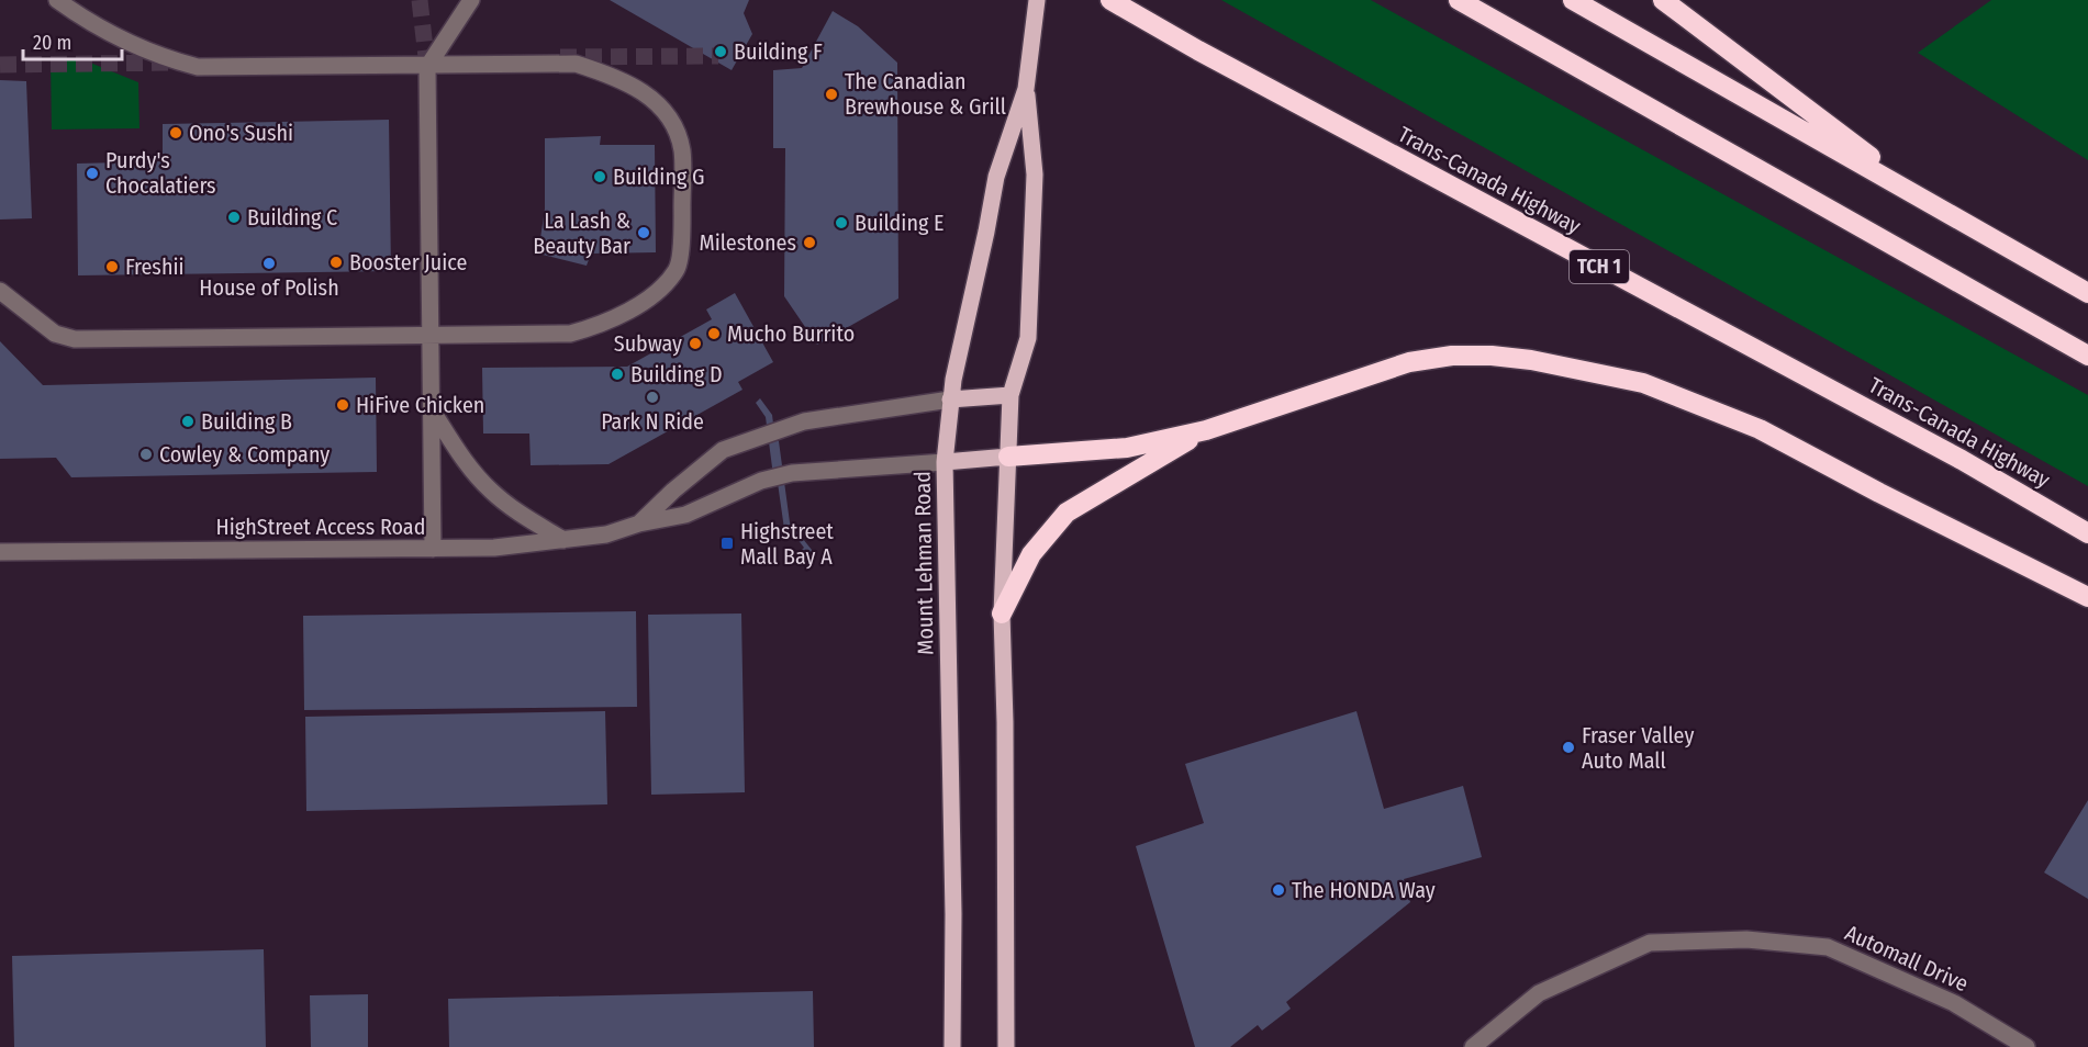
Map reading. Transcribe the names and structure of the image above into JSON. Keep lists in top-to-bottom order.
{
  "streets": {
    "highway": ["Trans-Canada Highway", "TCH 1"],
    "main road": ["Mount Lehman Road"],
    "street": ["HighStreet Access Road", "Automall Drive"]
  },
  "crossings": [
    ["HighStreet Access Road", "Mount Lehman Road"]
  ],
  "places": {
    "other": [
      "Building F",
      "The Canadian Brewhouse & Grill",
      "Ono's Sushi",
      "Purdy's Chocalatiers",
      "Building G",
      "Building C",
      "Building E",
      "La Lash & Beauty Bar",
      "Milestones",
      "Booster Juice",
      "House of Polish",
      "Freshii",
      "Mucho Burrito",
      "Subway",
      "Building D",
      "Park N Ride",
      "HiFive Chicken",
      "Building B",
      "Cowley & Company",
      "Fraser Valley Auto Mall",
      "The HONDA Way"
    ],
    "transit": ["Highstreet Mall Bay A"]
  },
  "scale_bar": "20 m"
}
